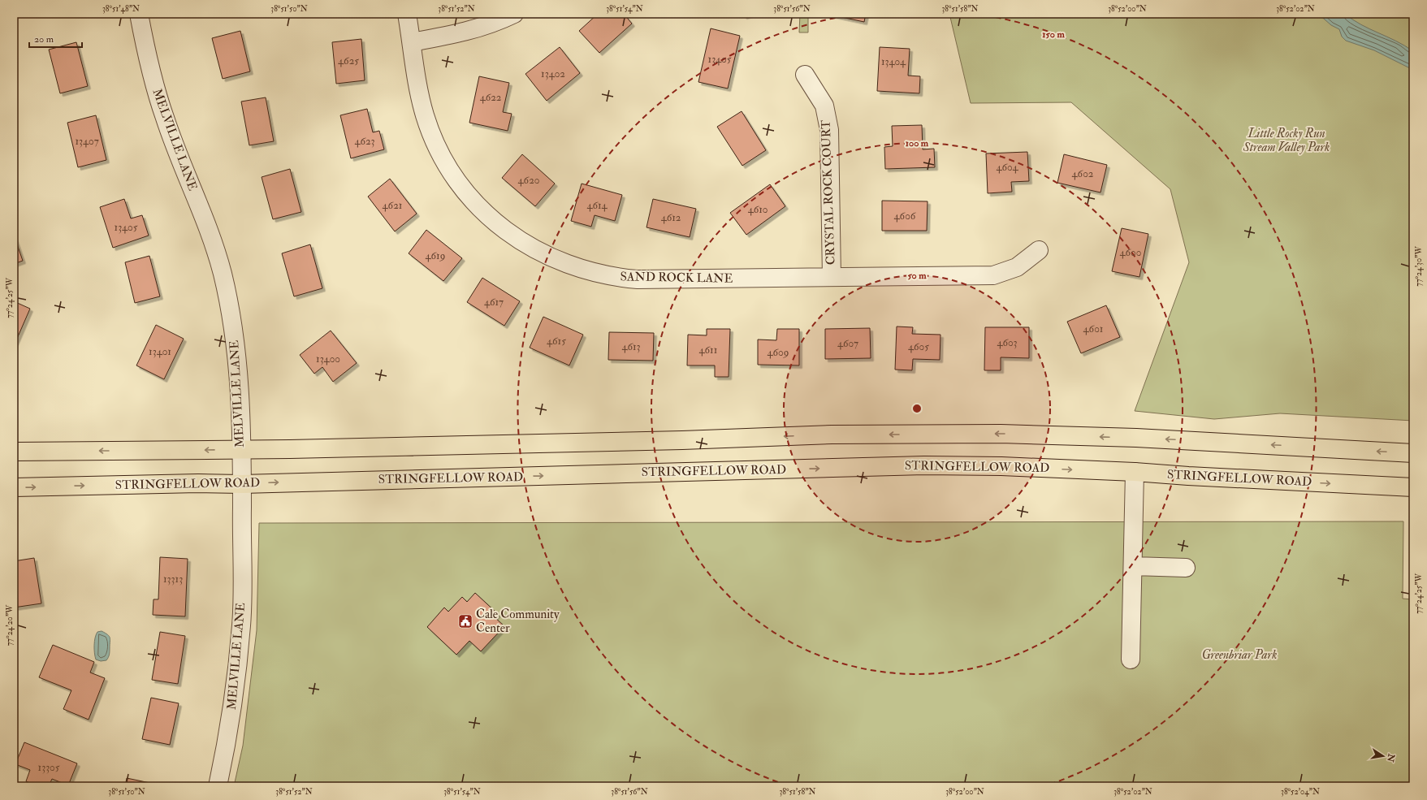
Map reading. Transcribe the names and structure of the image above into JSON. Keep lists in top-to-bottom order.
{
  "streets": {
    "main road": ["STRINGFELLOW ROAD"],
    "street": ["MELVILLE LANE", "CRYSTAL ROCK COURT", "SAND ROCK LANE"]
  },
  "crossings": [
    ["MELVILLE LANE", "STRINGFELLOW ROAD"],
    ["CRYSTAL ROCK COURT", "SAND ROCK LANE"]
  ],
  "parks": ["Little Rocky Run Stream Valley Park", "Greenbriar Park"],
  "places": {
    "public building": ["Cale Community Center"]
  },
  "house_numbers": [
    "13405",
    "4625",
    "13404",
    "13402",
    "4622",
    "13407",
    "4623",
    "4604",
    "4602",
    "4620",
    "4621",
    "4614",
    "4610",
    "4606",
    "4612",
    "13405",
    "4600",
    "4619",
    "4617",
    "4601",
    "4615",
    "4603",
    "4607",
    "4613",
    "4605",
    "4611",
    "13401",
    "4609",
    "13400",
    "13313",
    "13305"
  ],
  "scale_bar": "20 m",
  "north": "right",
  "coordinates": [
    "38°51'48\"N",
    "38°51'50\"N",
    "38°51'52\"N",
    "38°51'54\"N",
    "38°51'56\"N",
    "38°51'58\"N",
    "38°52'00\"N",
    "38°52'02\"N",
    "77°24'30\"W",
    "77°24'25\"W",
    "77°24'20\"W",
    "38°52'04\"N"
  ],
  "rings": ["150 m", "100 m", "50 m"]
}
